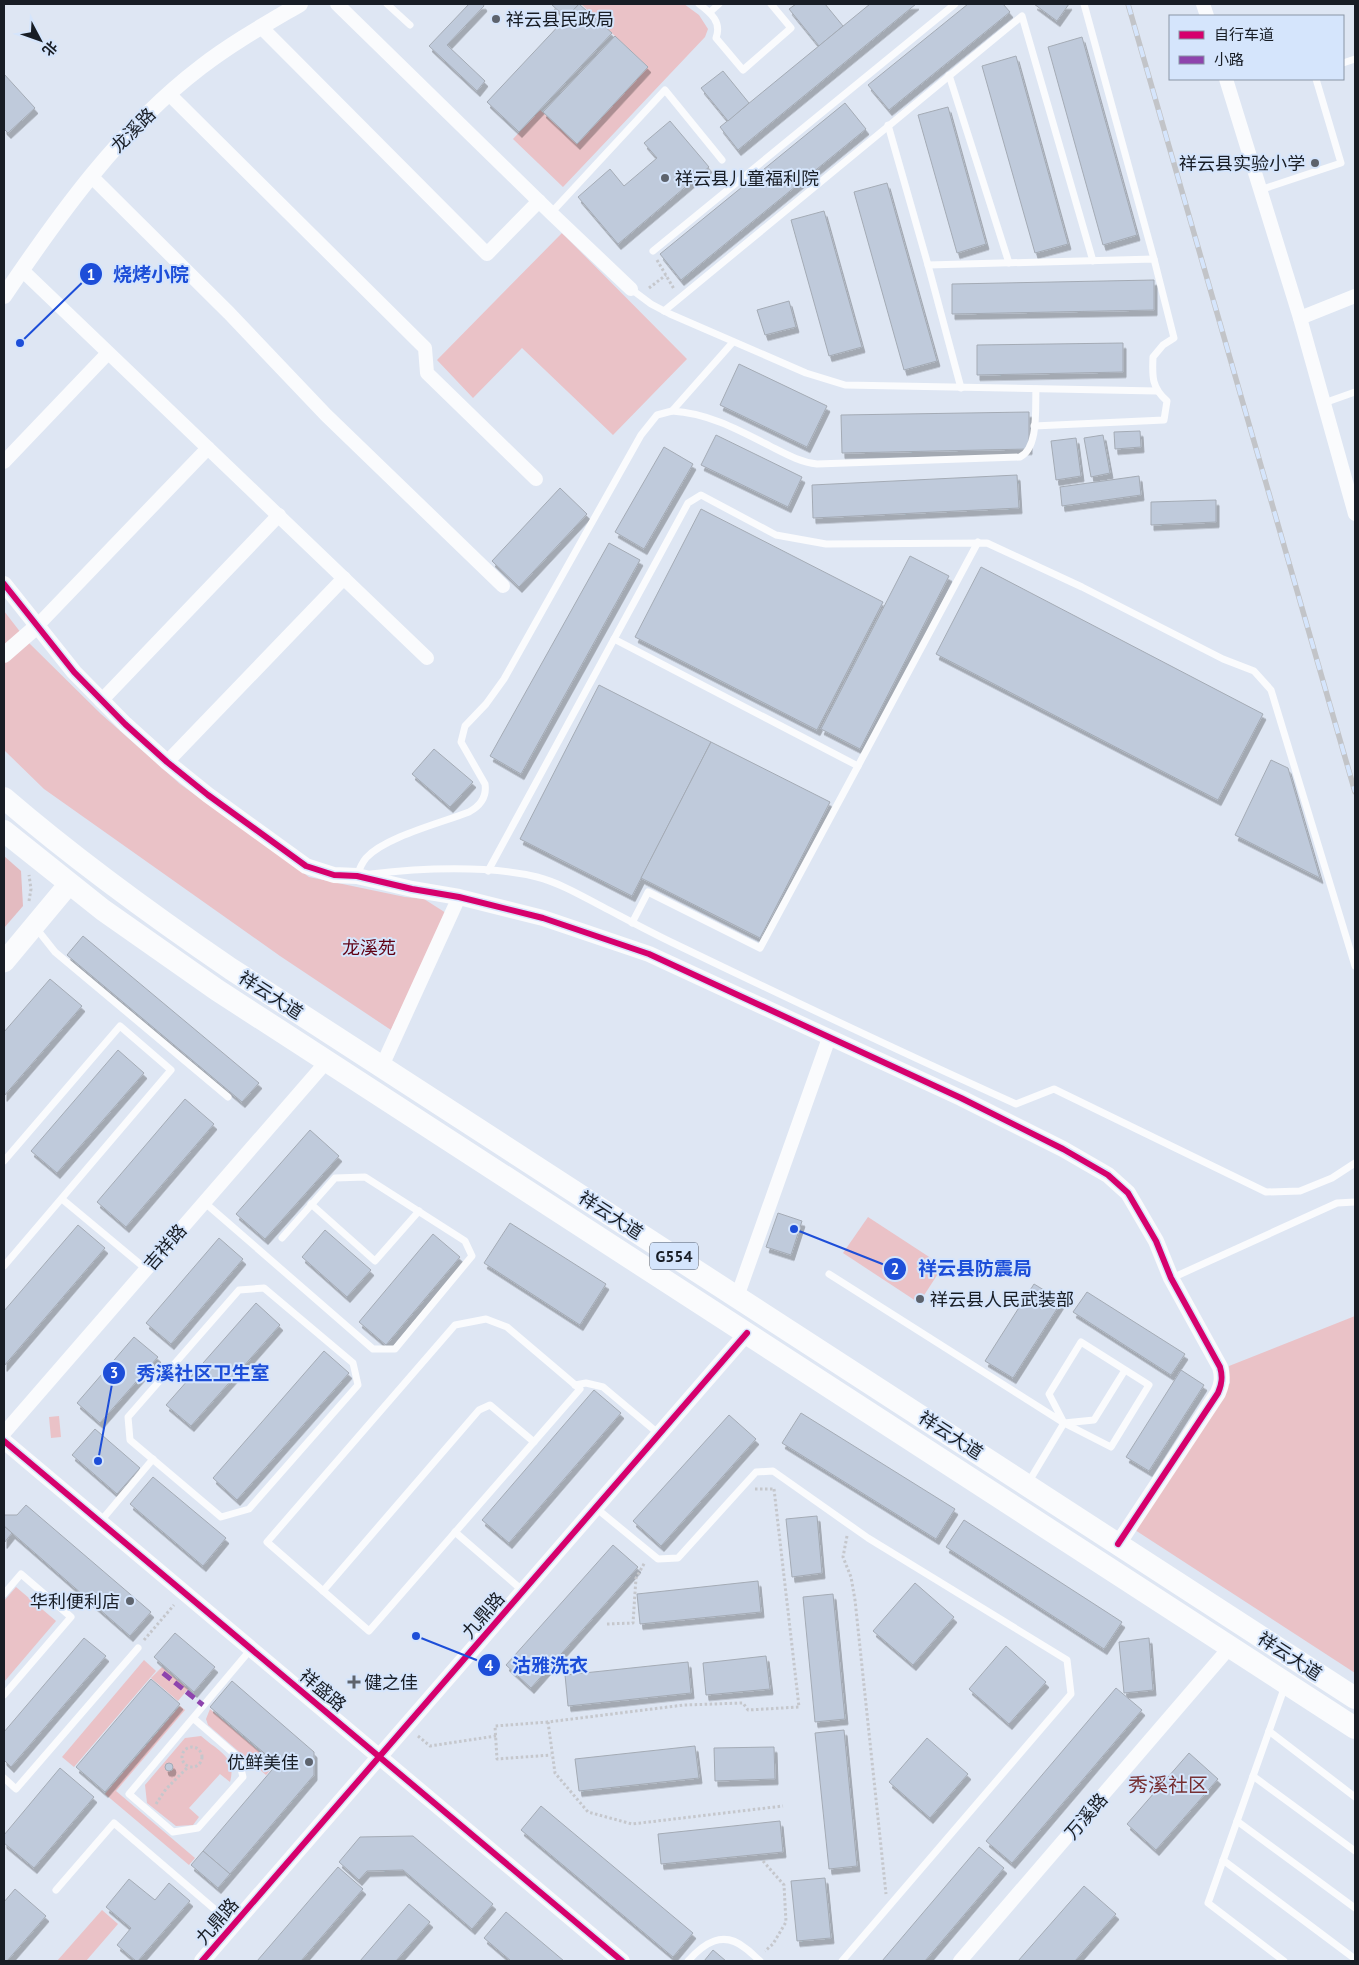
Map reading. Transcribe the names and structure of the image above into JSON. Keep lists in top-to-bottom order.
{
  "streets": {
    "highway": ["祥云大道", "G554"],
    "street": [
      "龙溪路",
      "吉祥路",
      "九鼎路",
      "祥盛路",
      "万溪路"
    ]
  },
  "crossings": [
    ["祥云大道", "吉祥路"],
    ["祥云大道", "九鼎路"],
    ["祥云大道", "万溪路"],
    ["九鼎路", "祥盛路"]
  ],
  "districts": ["秀溪社区"],
  "parks": ["龙溪苑"],
  "places": {
    "other": [
      "祥云县民政局",
      "祥云县实验小学",
      "祥云县儿童福利院",
      "烧烤小院",
      "祥云县防震局",
      "祥云县人民武装部",
      "秀溪社区卫生室",
      "华利便利店",
      "沽雅洗衣",
      "优鲜美佳"
    ],
    "health": ["健之佳"]
  },
  "legend": ["自行车道", "小路"],
  "north": "bottom right"
}
